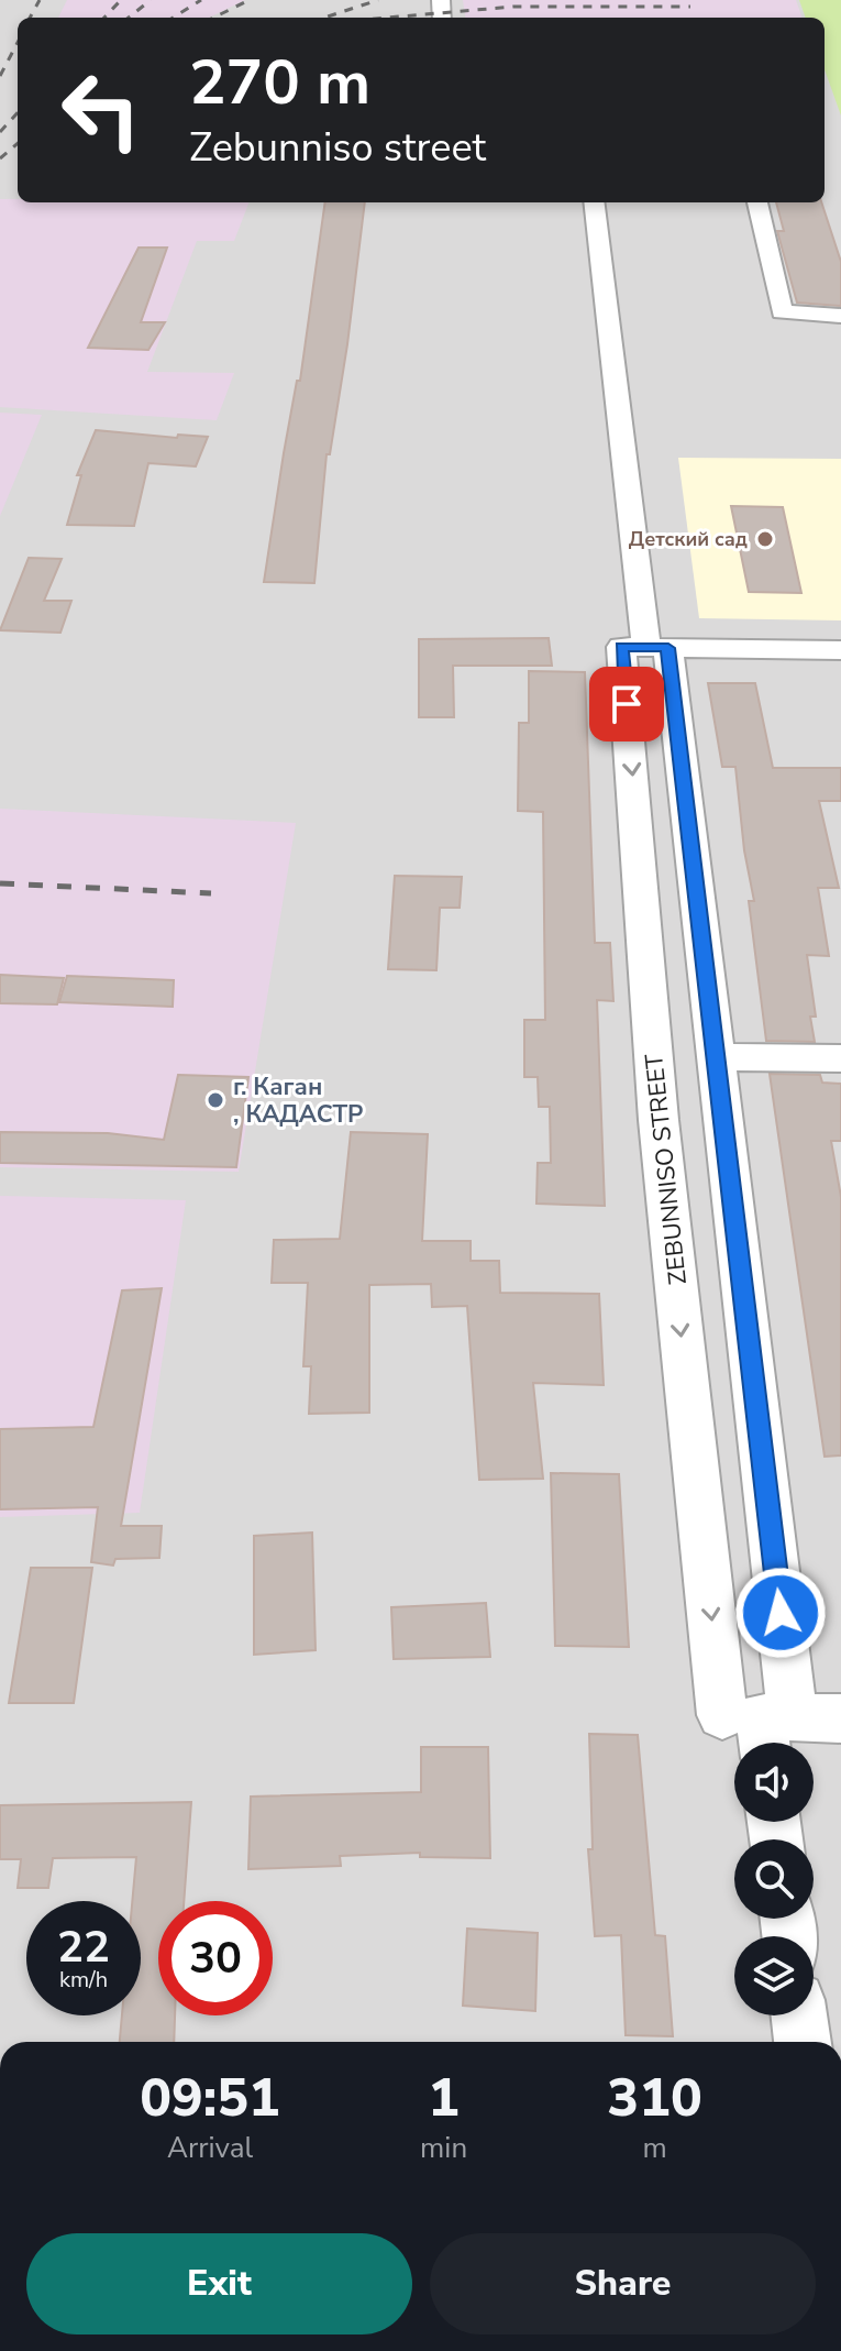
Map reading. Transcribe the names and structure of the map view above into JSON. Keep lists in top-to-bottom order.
{
  "streets": {
    "street": ["ZEBUNNISO STREET"]
  },
  "places": ["Детский сад", "г. Каган , КАДАСТР"],
  "page": {
    "turn": ["270 m", "Zebunniso street"],
    "speed": "22 km/h",
    "limit": "30",
    "eta": [
      "09:51",
      "Arrival",
      "1",
      "min",
      "310",
      "m"
    ],
    "buttons": ["Exit", "Share"]
  }
}
